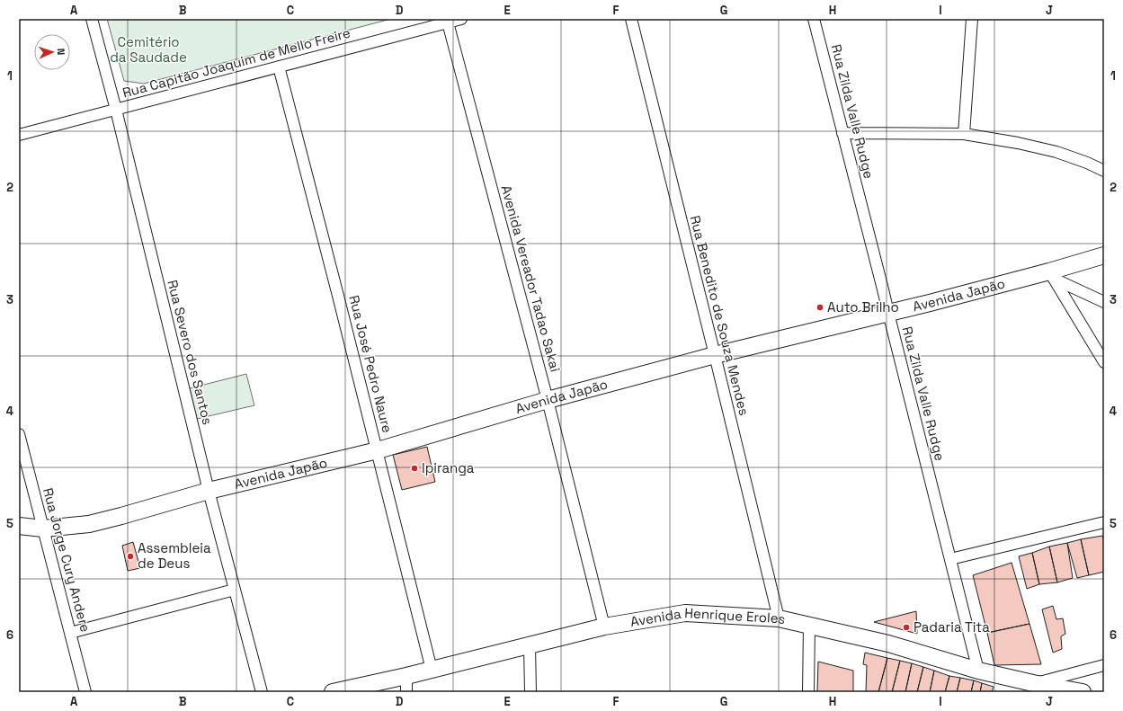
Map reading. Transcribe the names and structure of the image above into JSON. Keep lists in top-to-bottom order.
{
  "streets": {
    "main road": ["Avenida Japão", "Avenida Henrique Eroles"],
    "street": [
      "Rua Capitão Joaquim de Mello Freire",
      "Rua Zilda Valle Rudge",
      "Avenida Vereador Tadao Sakai",
      "Rua Benedito de Souza Mendes",
      "Rua Severo dos Santos",
      "Rua José Pedro Naure",
      "Rua Jorge Cury Andere"
    ]
  },
  "crossings": [
    ["Rua Capitão Joaquim de Mello Freire", "Avenida Vereador Tadao Sakai"],
    ["Rua Capitão Joaquim de Mello Freire", "Rua Severo dos Santos"],
    ["Rua Capitão Joaquim de Mello Freire", "Rua José Pedro Naure"],
    ["Rua Zilda Valle Rudge", "Avenida Japão"],
    ["Rua Zilda Valle Rudge", "Avenida Henrique Eroles"],
    ["Avenida Vereador Tadao Sakai", "Avenida Japão"],
    ["Avenida Vereador Tadao Sakai", "Avenida Henrique Eroles"],
    ["Avenida Japão", "Rua Benedito de Souza Mendes"],
    ["Avenida Japão", "Rua Severo dos Santos"],
    ["Avenida Japão", "Rua José Pedro Naure"],
    ["Avenida Japão", "Rua Jorge Cury Andere"],
    ["Rua Benedito de Souza Mendes", "Avenida Henrique Eroles"],
    ["Rua José Pedro Naure", "Avenida Henrique Eroles"]
  ],
  "parks": ["Cemitério da Saudade"],
  "places": [
    "Auto Brilho",
    "Ipiranga",
    "Assembleia de Deus",
    "Padaria Tita"
  ],
  "north": "right",
  "grid": {
    "columns": [
      "A",
      "B",
      "C",
      "D",
      "E",
      "F",
      "G",
      "H",
      "I",
      "J"
    ],
    "rows": [
      "1",
      "2",
      "3",
      "4",
      "5",
      "6"
    ]
  }
}
